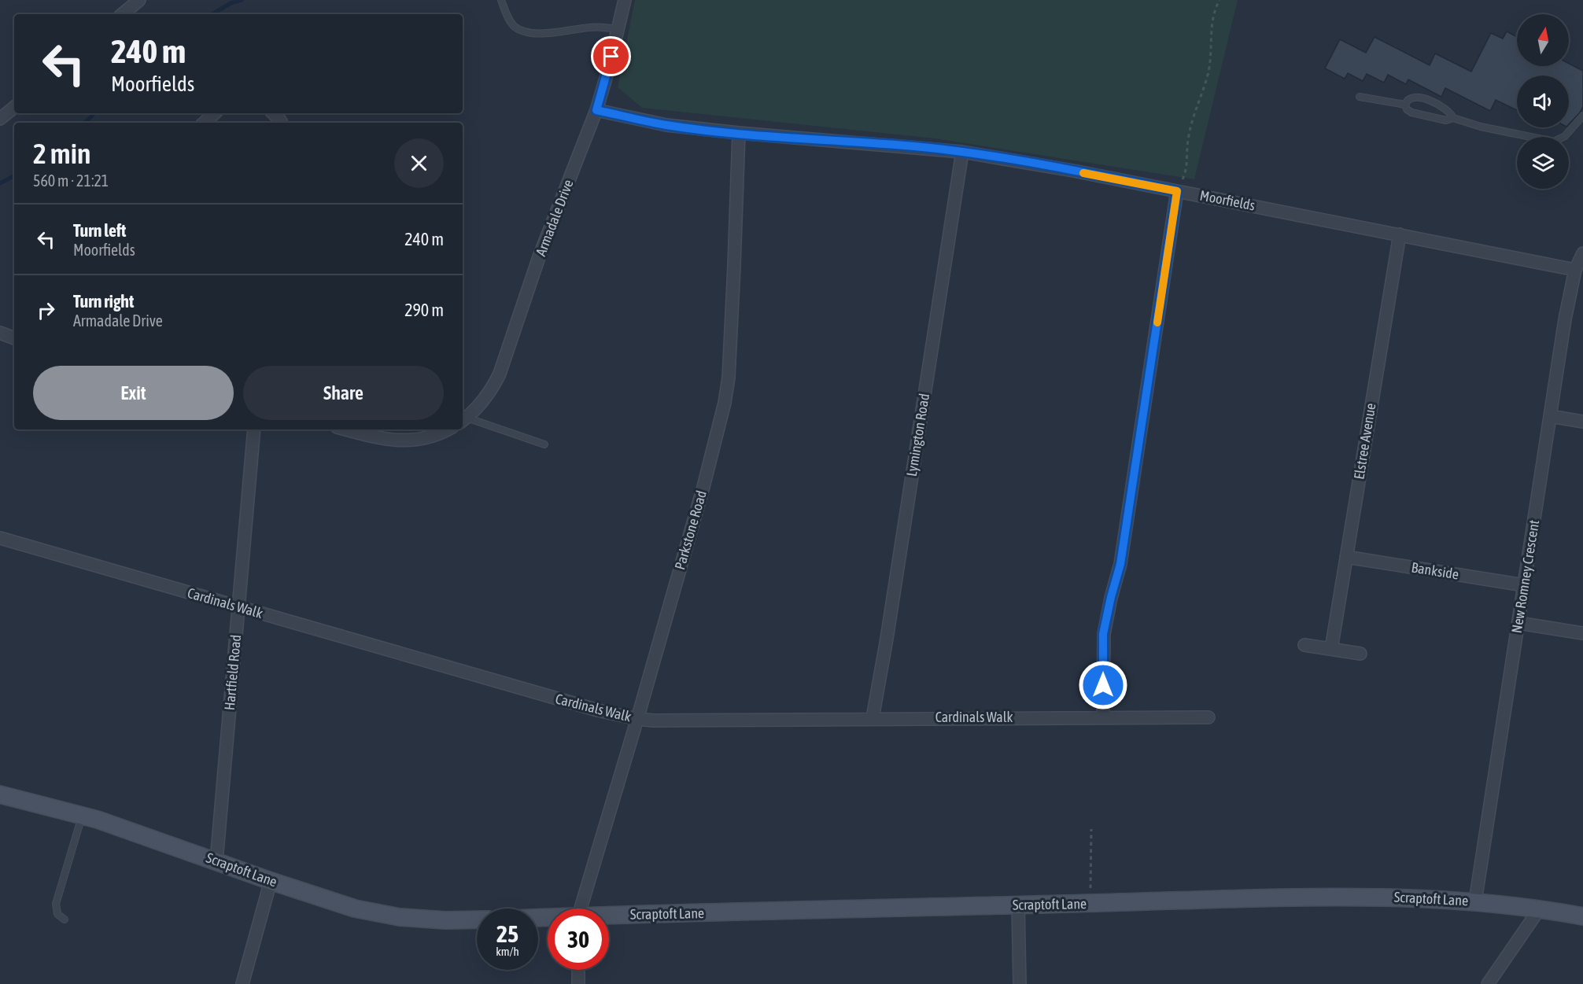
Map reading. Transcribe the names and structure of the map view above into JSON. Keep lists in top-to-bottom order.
{
  "streets": {
    "street": [
      "Moorfields",
      "Armadale Drive",
      "Lymington Road",
      "Elstree Avenue",
      "Parkstone Road",
      "Bankside",
      "New Romney Crescent",
      "Cardinals Walk",
      "Hartfield Road",
      "Scraptoft Lane"
    ]
  },
  "crossings": [
    ["Moorfields", "Armadale Drive"],
    ["Moorfields", "Lymington Road"],
    ["Moorfields", "Elstree Avenue"],
    ["Moorfields", "Parkstone Road"],
    ["Moorfields", "New Romney Crescent"],
    ["Lymington Road", "Cardinals Walk"],
    ["Elstree Avenue", "Bankside"],
    ["Parkstone Road", "Cardinals Walk"],
    ["Bankside", "New Romney Crescent"],
    ["New Romney Crescent", "Scraptoft Lane"],
    ["Cardinals Walk", "Hartfield Road"],
    ["Hartfield Road", "Scraptoft Lane"]
  ],
  "north": "top",
  "page": {
    "turn": ["240 m", "Moorfields"],
    "heading": ["2 min", "560 m · 21:21"],
    "list": [
      {
        "name": "Turn left",
        "note": "Moorfields",
        "value": "240 m"
      },
      {
        "name": "Turn right",
        "note": "Armadale Drive",
        "value": "290 m"
      }
    ],
    "buttons": ["Exit", "Share"],
    "speed": "25 km/h",
    "limit": "30"
  }
}
